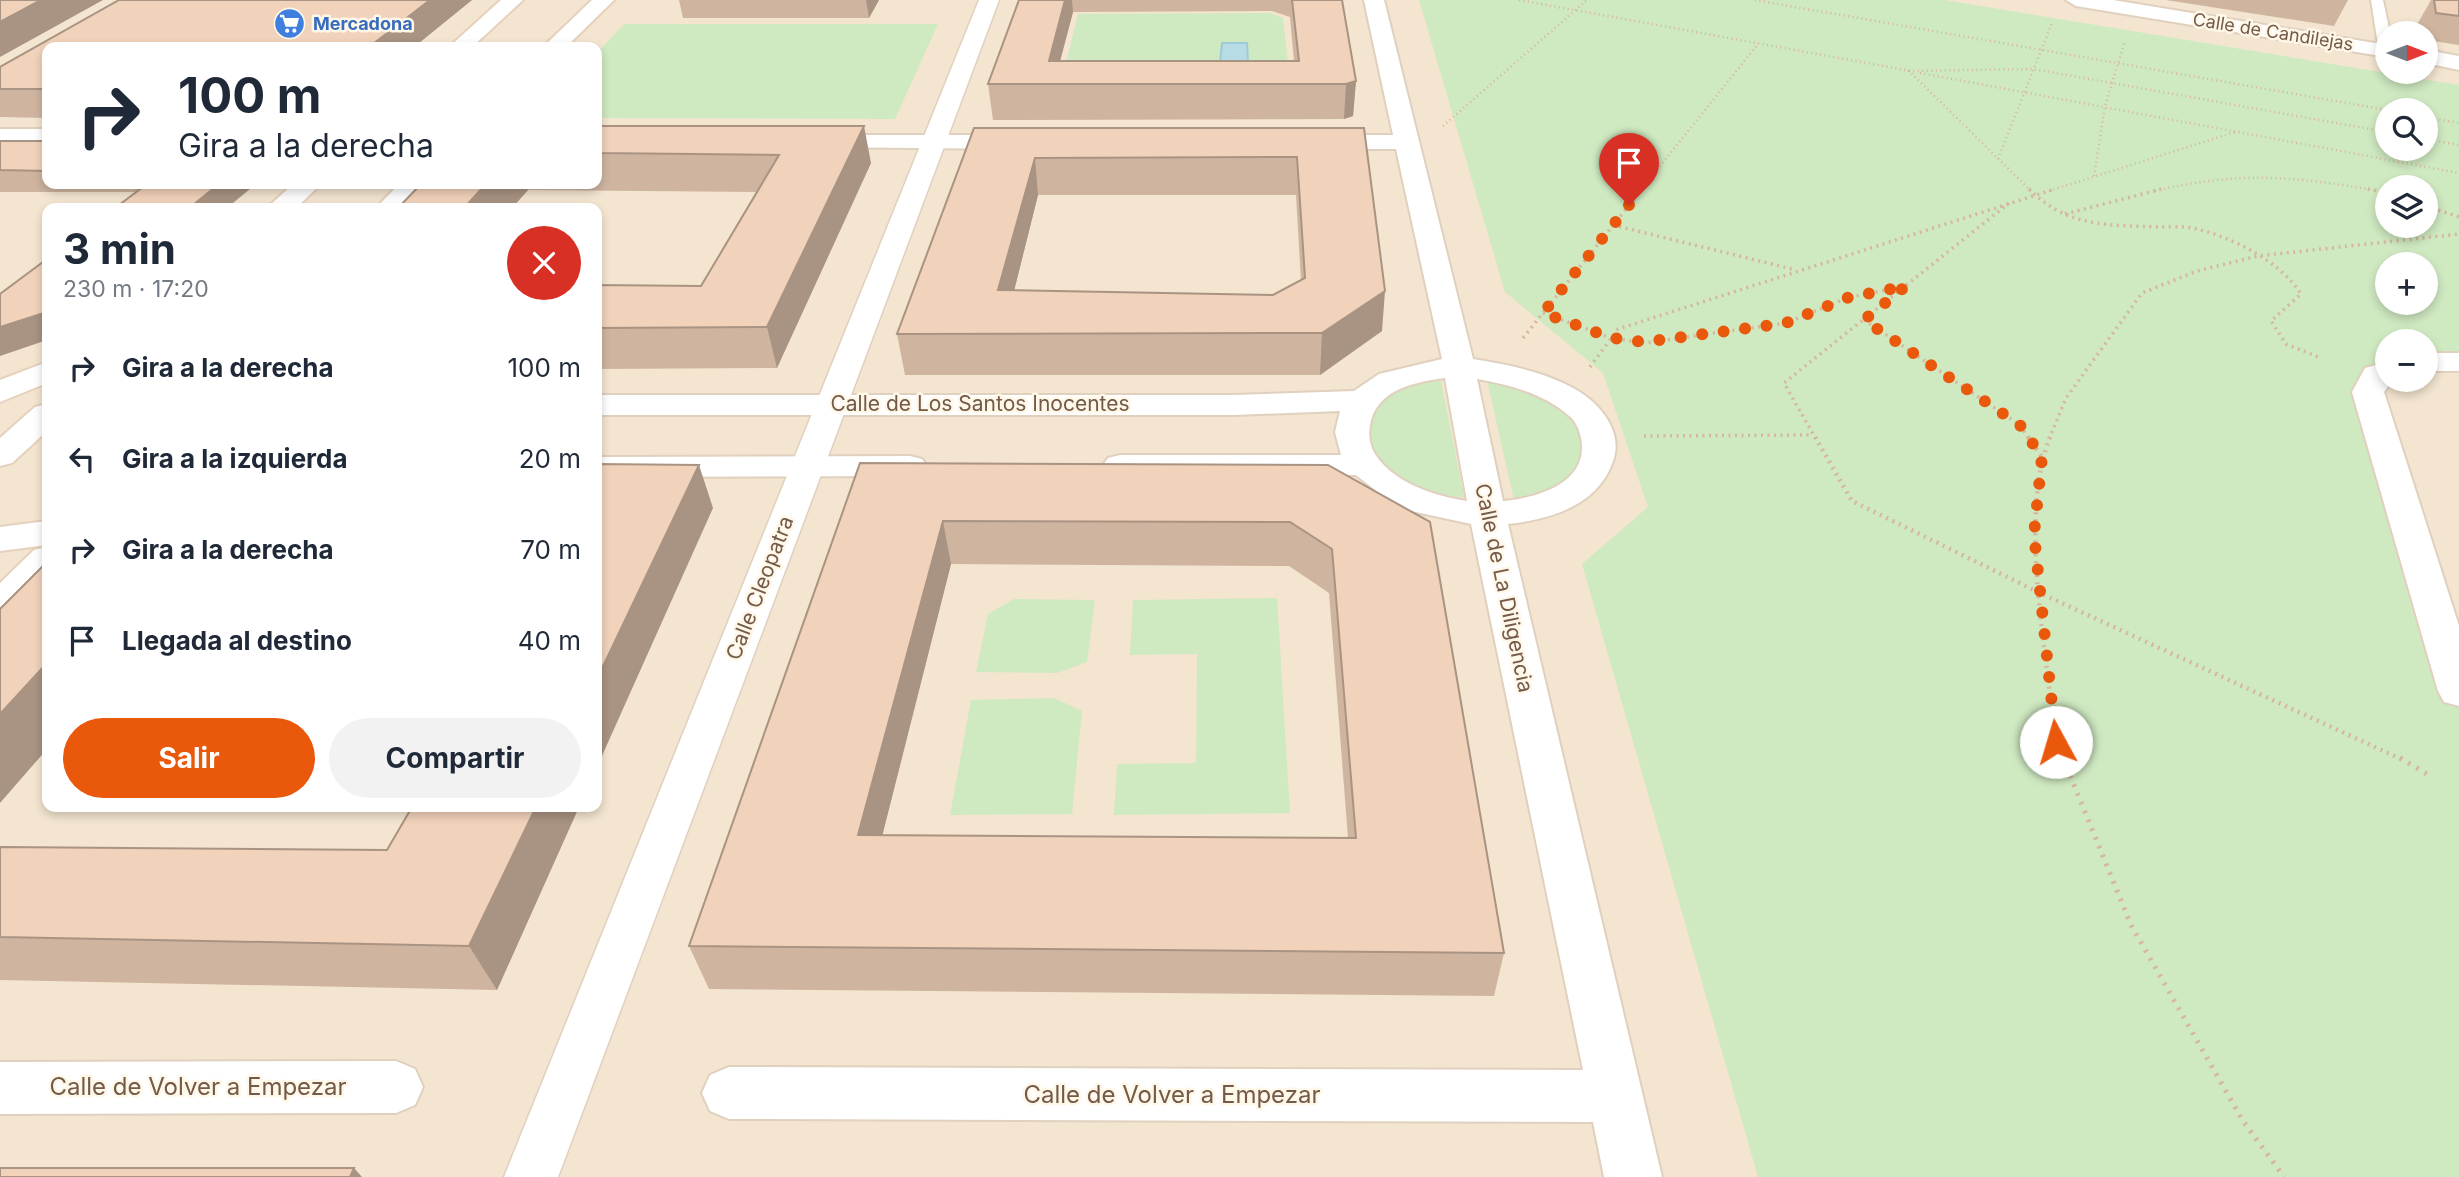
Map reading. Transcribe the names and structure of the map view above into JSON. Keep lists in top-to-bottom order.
{
  "streets": {
    "street": [
      "Calle de Candilejas",
      "Calle de Los Santos Inocentes",
      "Calle Cleopatra",
      "Calle de La Diligencia",
      "Calle de Volver a Empezar"
    ]
  },
  "crossings": [
    ["Calle de Los Santos Inocentes", "Calle Cleopatra"],
    ["Calle de La Diligencia", "Calle de Volver a Empezar"]
  ],
  "places": {
    "supermarket": ["Mercadona"]
  },
  "north": "right",
  "page": {
    "map_buttons": ["+", "−"],
    "turn": ["100 m", "Gira a la derecha"],
    "heading": ["3 min", "230 m · 17:20"],
    "list": [
      {
        "name": "Gira a la derecha",
        "value": "100 m"
      },
      {
        "name": "Gira a la izquierda",
        "value": "20 m"
      },
      {
        "name": "Gira a la derecha",
        "value": "70 m"
      },
      {
        "name": "Llegada al destino",
        "value": "40 m"
      }
    ],
    "buttons": ["Salir", "Compartir"]
  }
}
